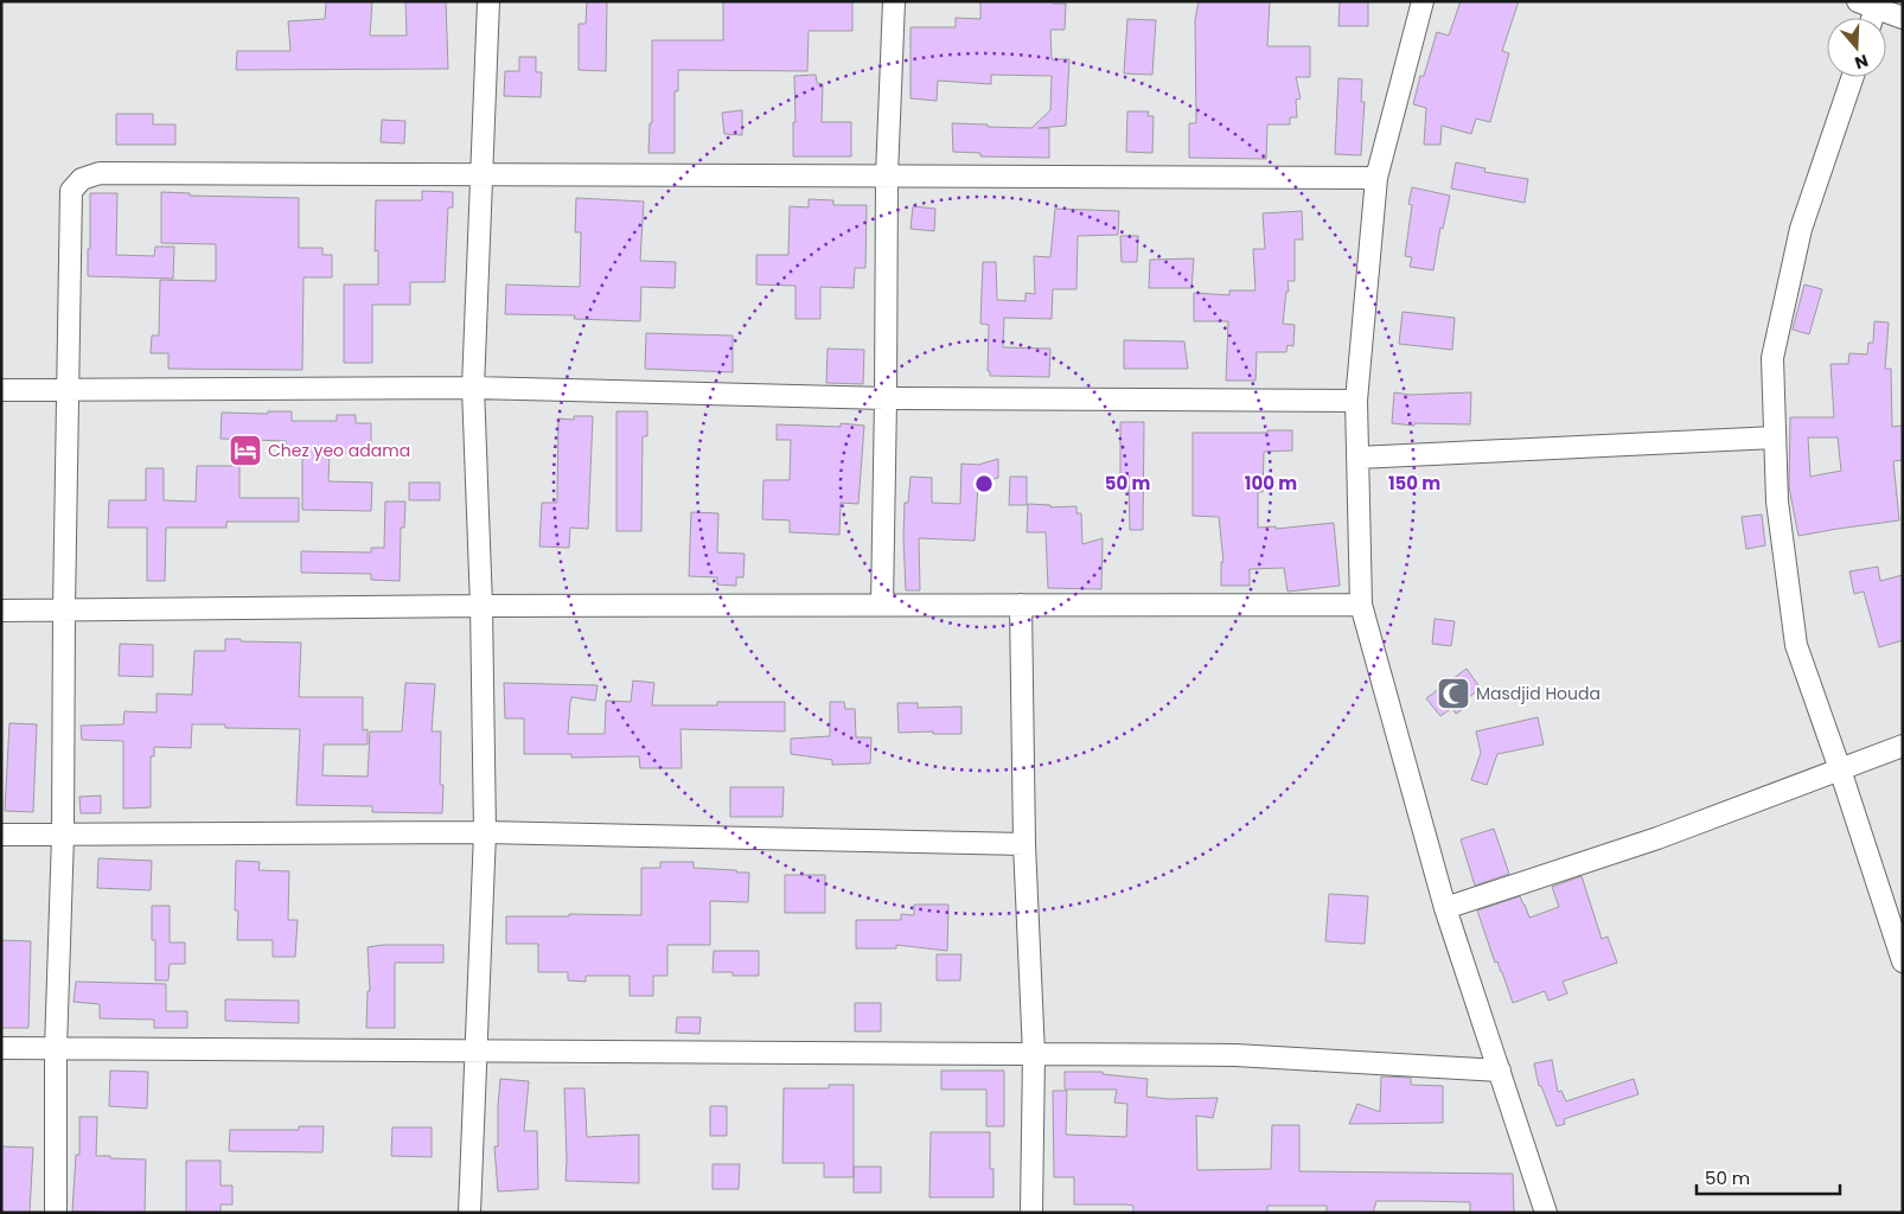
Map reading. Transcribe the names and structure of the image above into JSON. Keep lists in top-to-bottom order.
{
  "places": {
    "hotel": ["Chez yeo adama"],
    "mosque": ["Masdjid Houda"]
  },
  "scale_bar": "50 m",
  "north": "bottom",
  "rings": ["50 m", "100 m", "150 m"]
}
